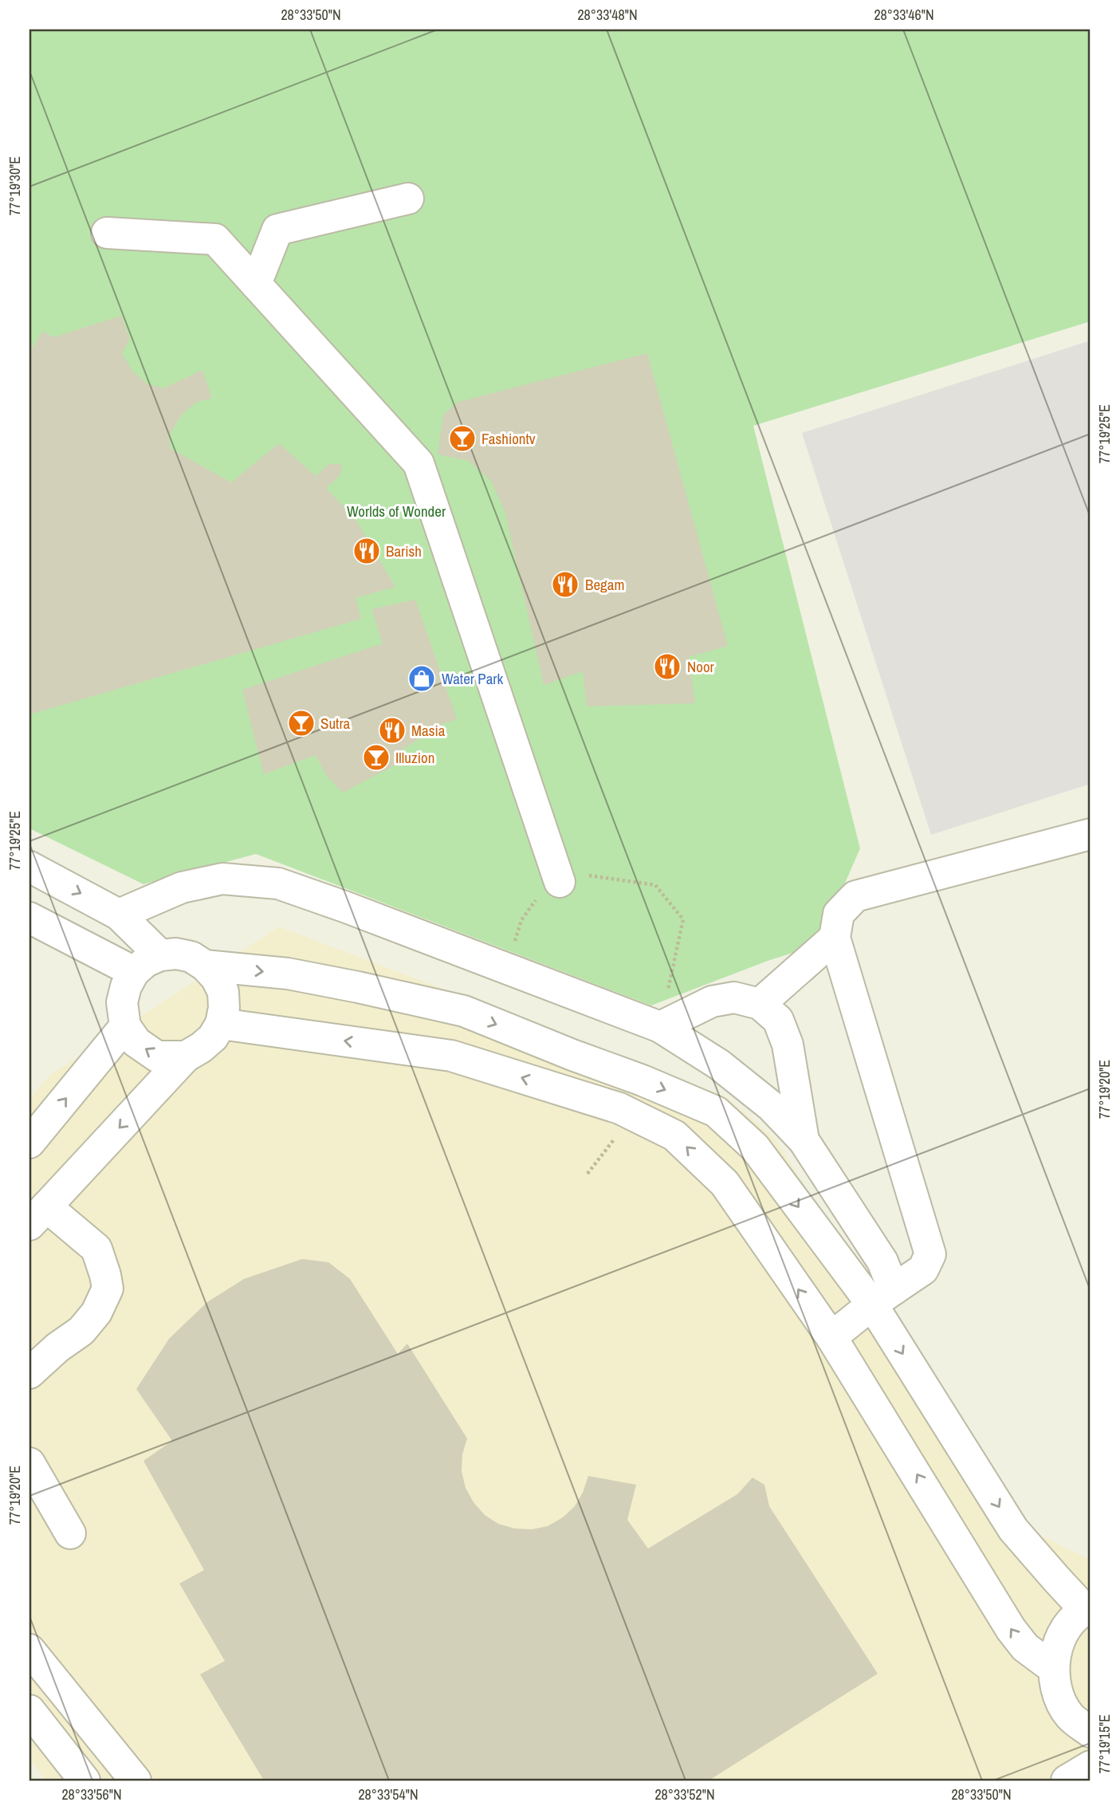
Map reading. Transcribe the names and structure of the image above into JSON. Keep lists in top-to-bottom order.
{
  "parks": ["Worlds of Wonder"],
  "places": {
    "bar": ["Fashiontv", "Sutra", "Illuzion"],
    "restaurant": [
      "Barish",
      "Begam",
      "Noor",
      "Masia"
    ],
    "shop": ["Water Park"]
  },
  "coordinates": [
    "28°33'50\"N",
    "28°33'48\"N",
    "28°33'46\"N",
    "77°19'30\"E",
    "77°19'25\"E",
    "77°19'20\"E",
    "77°19'15\"E",
    "28°33'56\"N",
    "28°33'54\"N",
    "28°33'52\"N"
  ]
}
